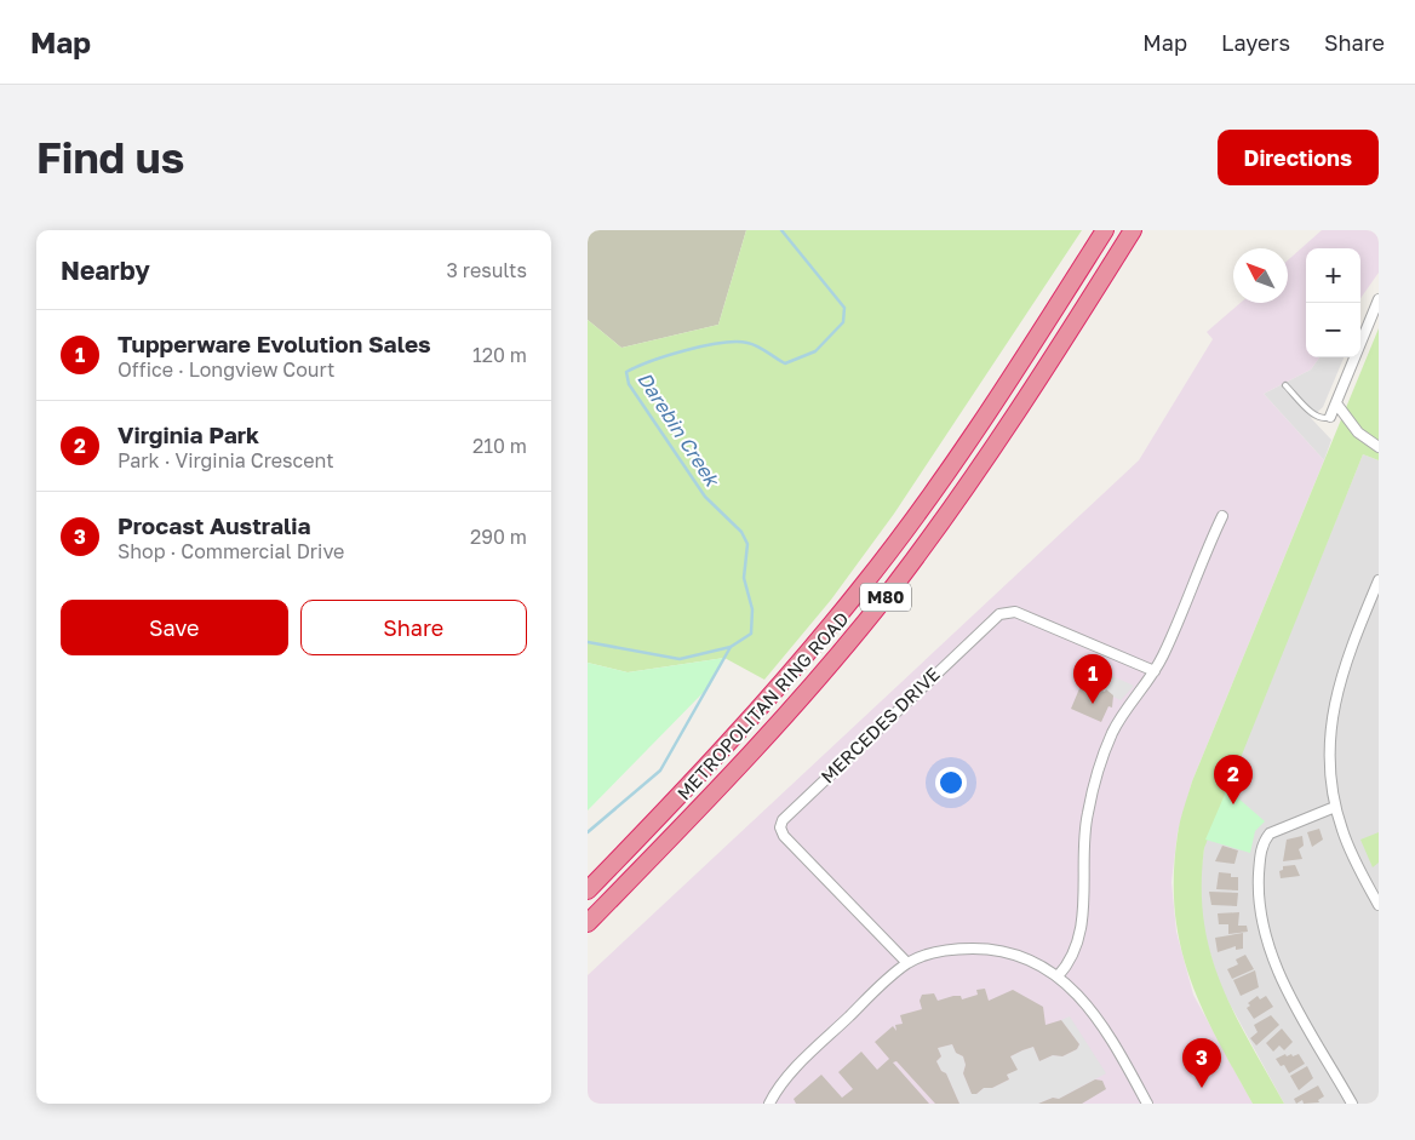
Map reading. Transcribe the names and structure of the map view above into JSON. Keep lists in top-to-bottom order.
{
  "streets": {
    "highway": ["M80", "METROPOLITAN RING ROAD"],
    "street": ["MERCEDES DRIVE"]
  },
  "water": ["Darebin Creek"],
  "north": "top left",
  "page": {
    "header": "Map",
    "nav": ["Map", "Layers", "Share"],
    "buttons": [
      "Directions",
      ["Save", "Share"]
    ],
    "title": "Find us",
    "heading": ["Nearby", "3 results"],
    "map_buttons": ["+", "−"],
    "list": [
      {
        "mark": "1",
        "name": "Tupperware Evolution Sales",
        "note": "Office · Longview Court",
        "value": "120 m"
      },
      {
        "mark": "2",
        "name": "Virginia Park",
        "note": "Park · Virginia Crescent",
        "value": "210 m"
      },
      {
        "mark": "3",
        "name": "Procast Australia",
        "note": "Shop · Commercial Drive",
        "value": "290 m"
      }
    ],
    "pins": ["1", "2", "3"]
  }
}
